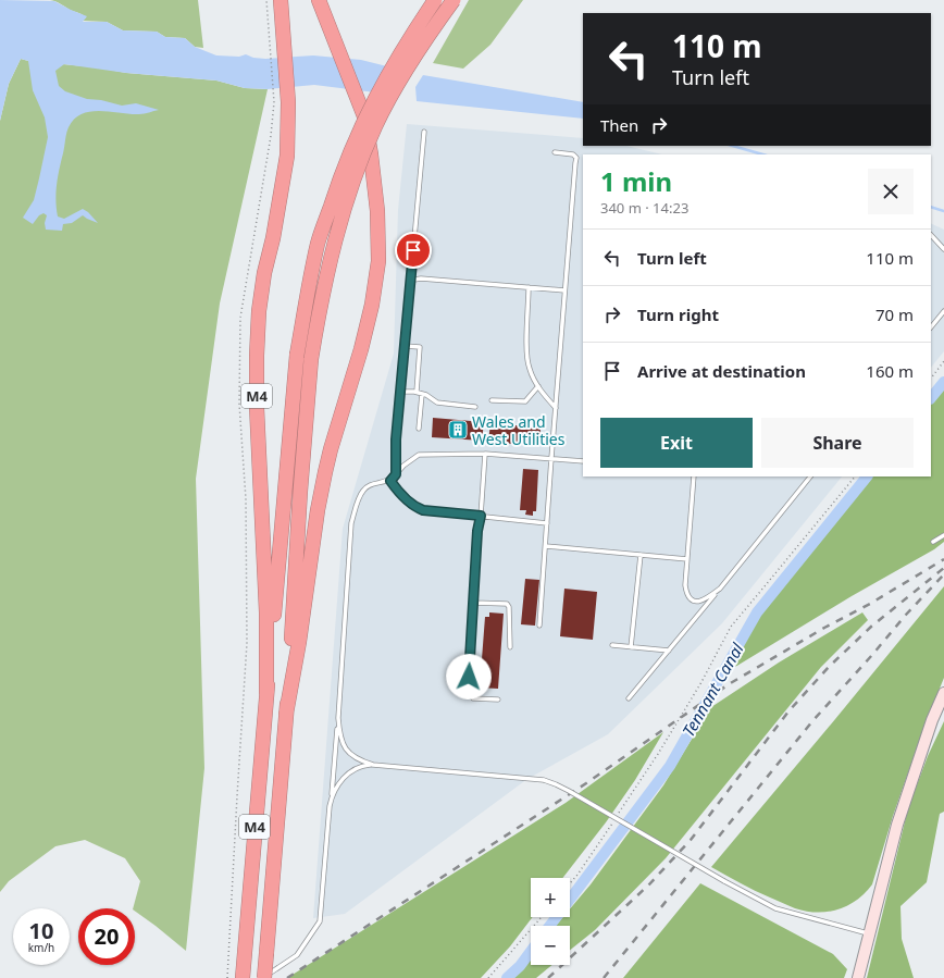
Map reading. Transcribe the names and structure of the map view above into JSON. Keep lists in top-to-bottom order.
{
  "streets": {
    "highway": ["M4"]
  },
  "water": ["Tennant Canal"],
  "places": {
    "building": ["Wales and West Utilities"]
  },
  "page": {
    "turn": ["110 m", "Turn left"],
    "then": "Then",
    "heading": ["1 min", "340 m · 14:23"],
    "list": [
      {
        "name": "Turn left",
        "value": "110 m"
      },
      {
        "name": "Turn right",
        "value": "70 m"
      },
      {
        "name": "Arrive at destination",
        "value": "160 m"
      }
    ],
    "buttons": ["Exit", "Share"],
    "map_buttons": ["+", "−"],
    "speed": "10 km/h",
    "limit": "20"
  }
}
